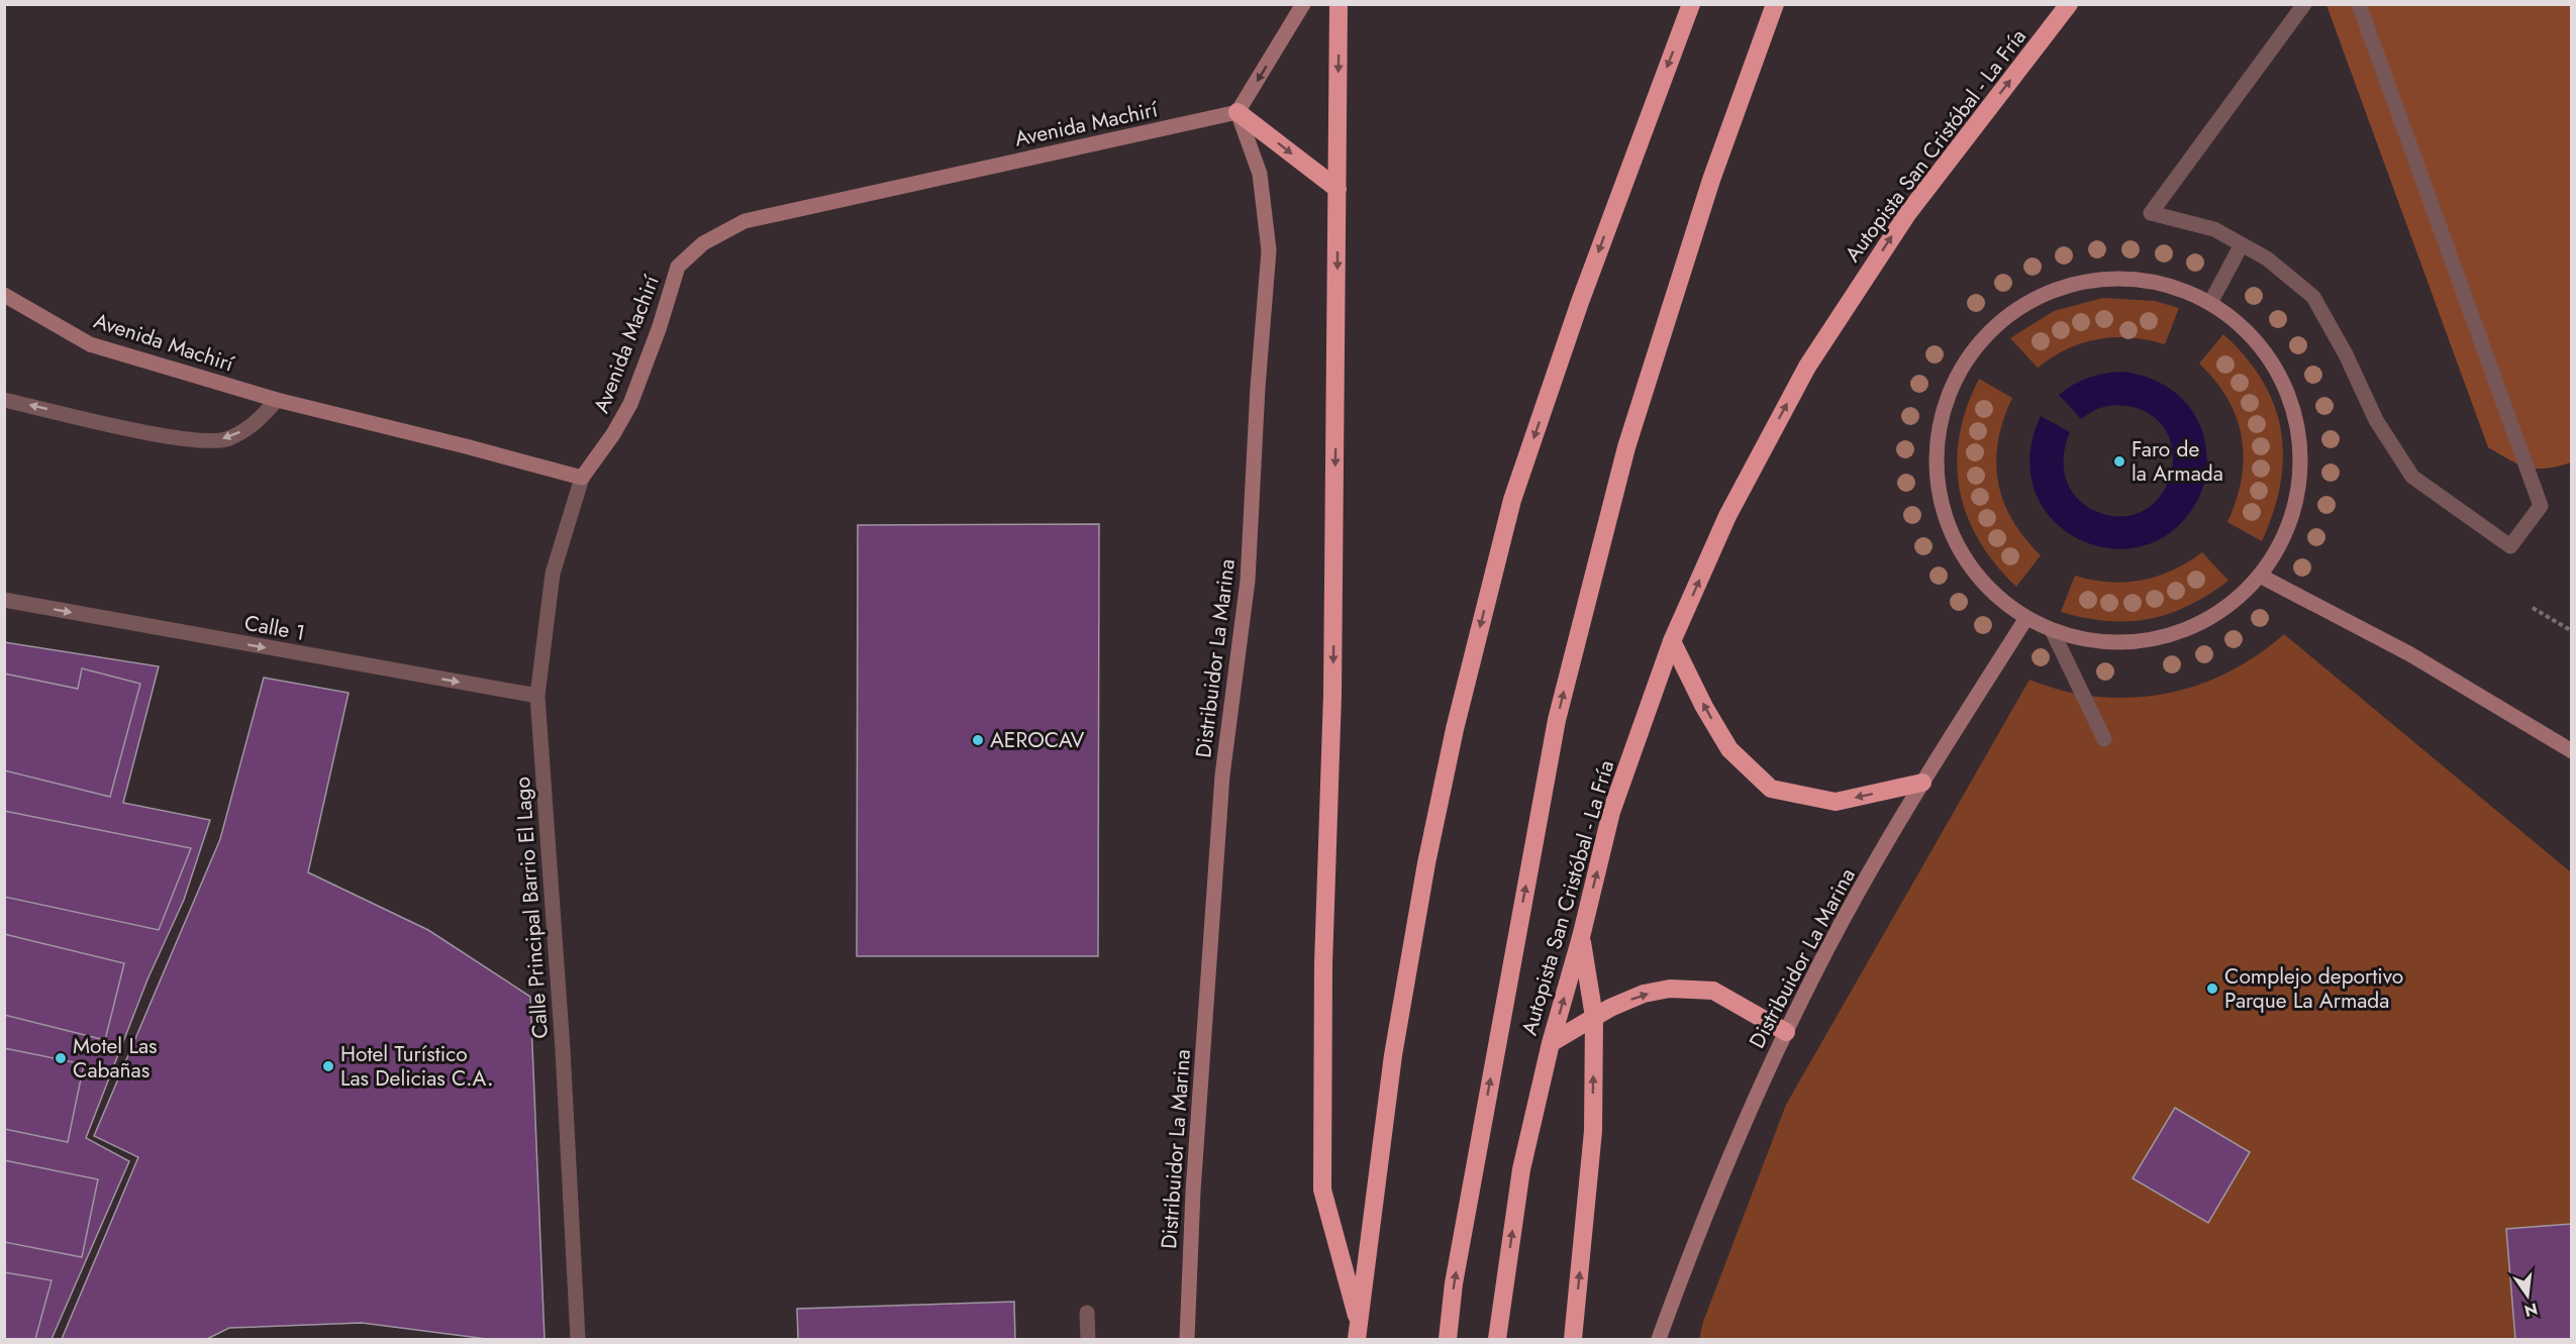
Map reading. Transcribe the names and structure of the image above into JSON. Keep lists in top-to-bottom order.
{
  "streets": {
    "highway": ["Autopista San Cristóbal - La Fría"],
    "street": [
      "Avenida Machirí",
      "Calle 1",
      "Distribuidor La Marina",
      "Calle Principal Barrio El Lago"
    ]
  },
  "crossings": [
    ["Avenida Machirí", "Distribuidor La Marina"],
    ["Avenida Machirí", "Calle Principal Barrio El Lago"],
    ["Calle 1", "Calle Principal Barrio El Lago"]
  ],
  "one_way": ["Calle 1"],
  "places": [
    "Faro de la Armada",
    "AEROCAV",
    "Complejo deportivo Parque La Armada",
    "Motel Las Cabañas",
    "Hotel Turístico Las Delicias C.A."
  ],
  "north": "bottom"
}
